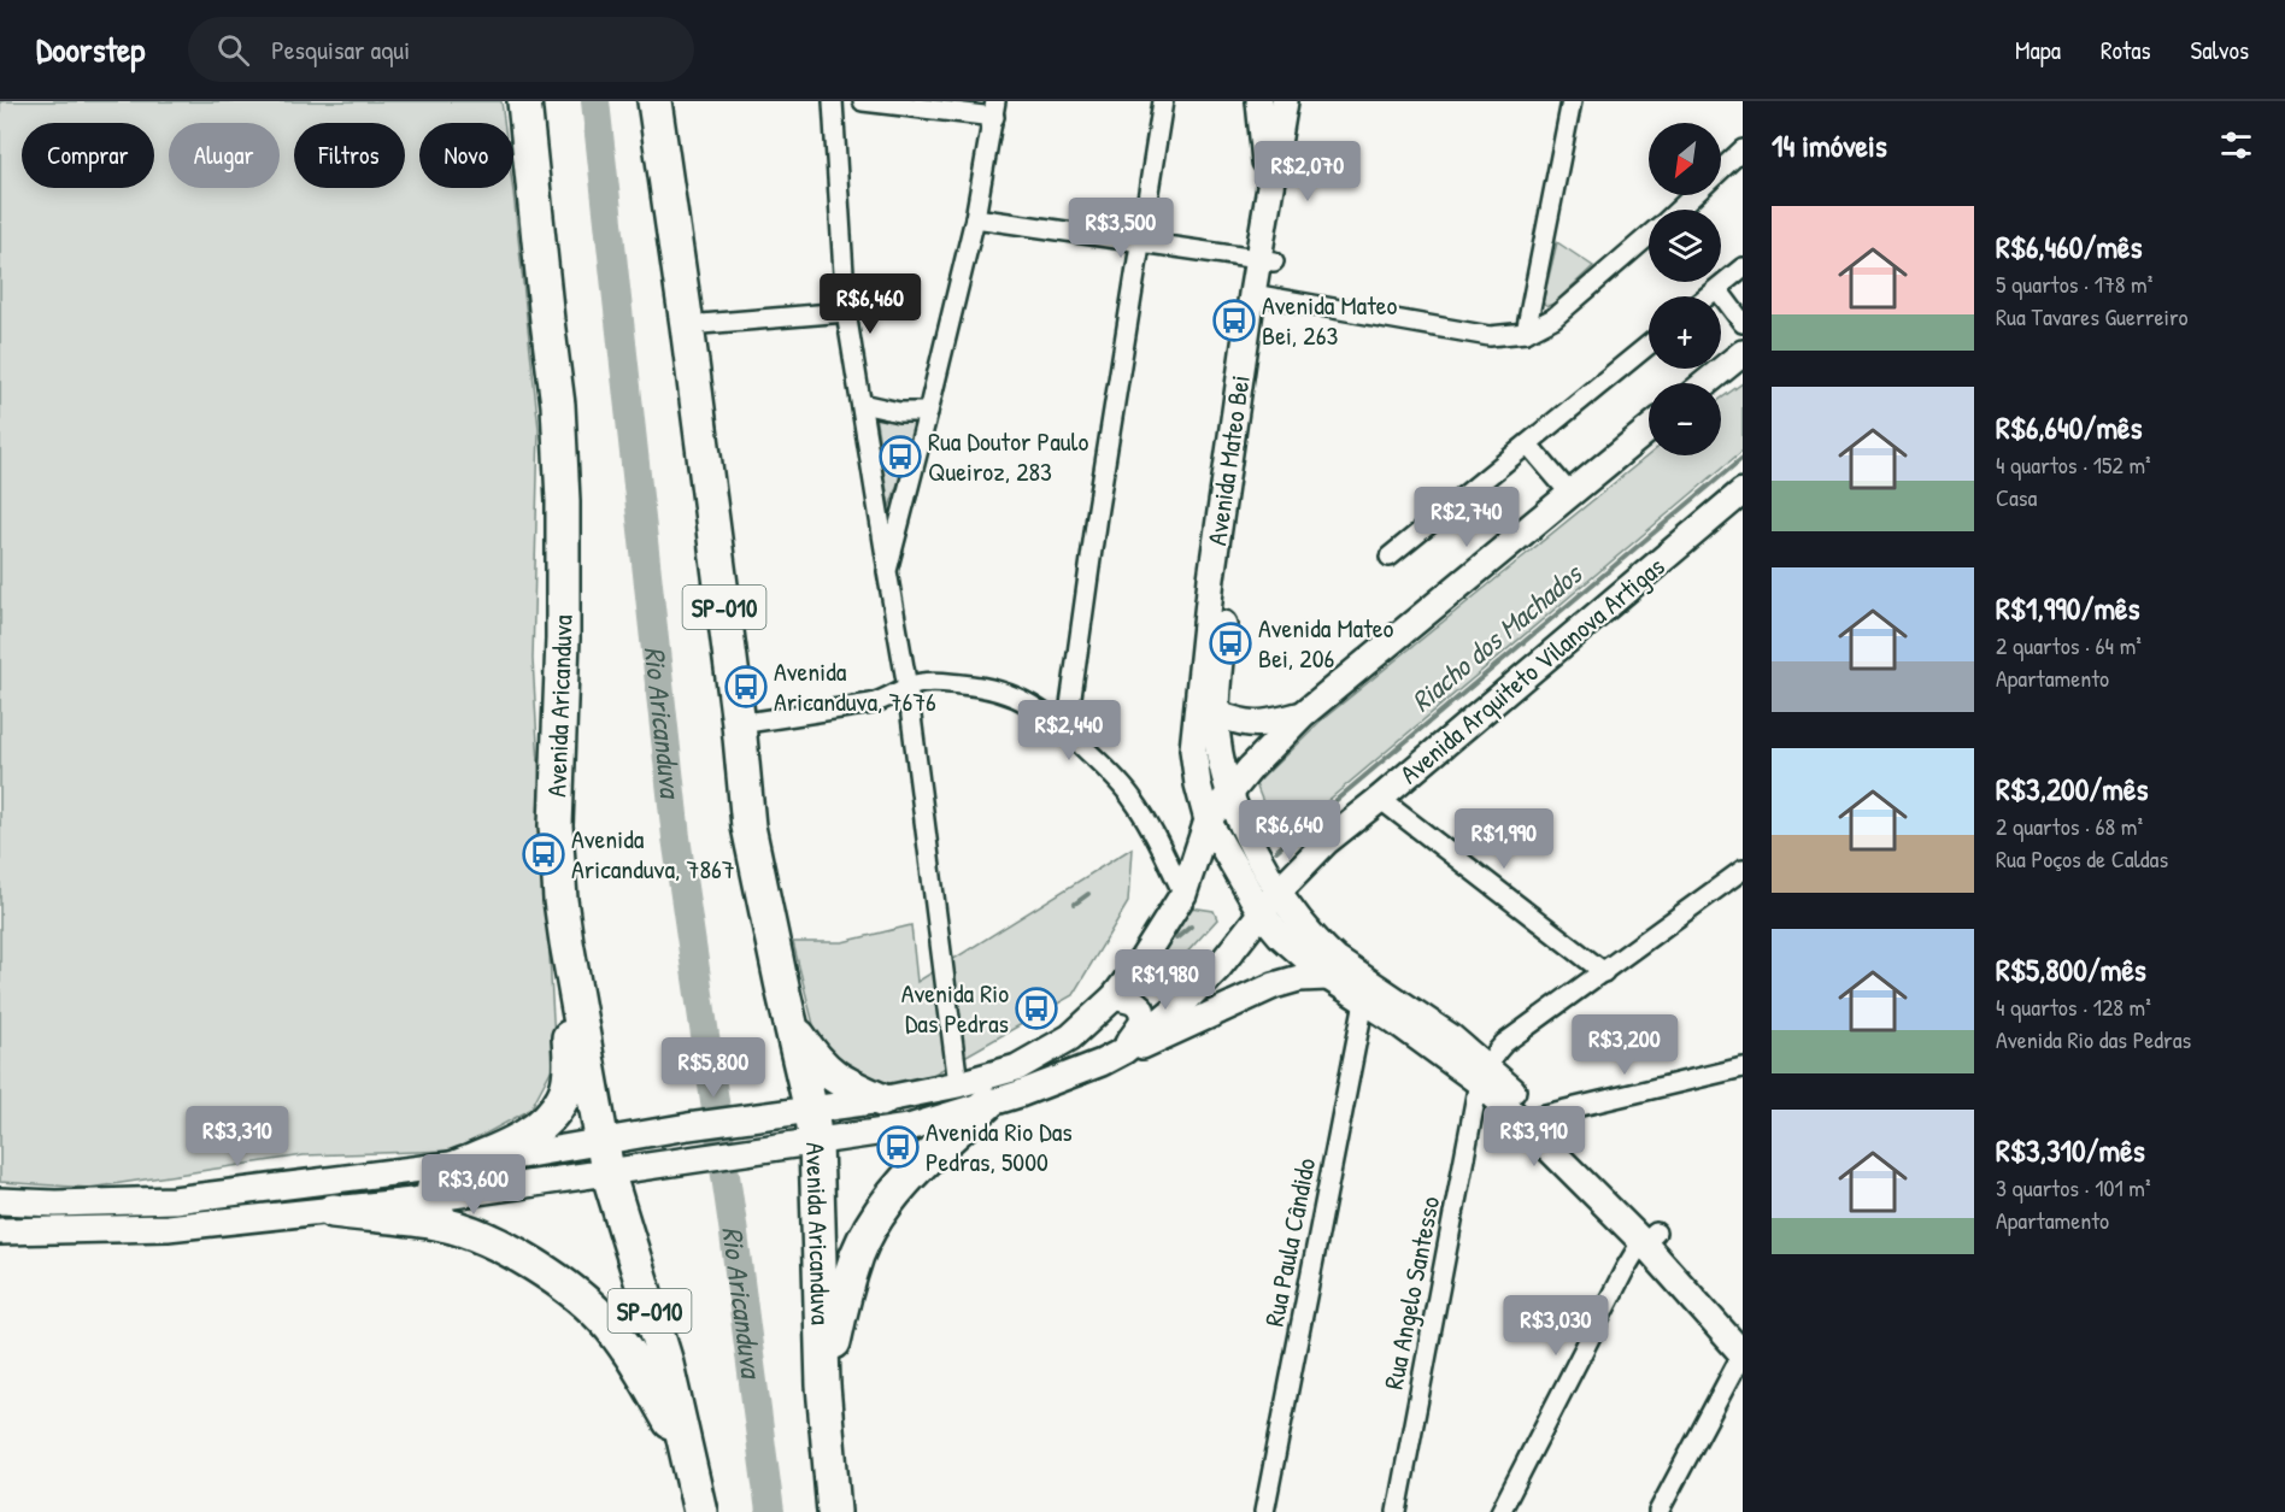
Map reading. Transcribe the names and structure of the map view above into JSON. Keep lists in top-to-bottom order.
{
  "streets": {
    "highway": ["SP-010", "Avenida Aricanduva"],
    "main road": ["Avenida Mateo Bei", "Avenida Arquiteto Vilanova Artigas"],
    "street": ["Rua Paula Cândido", "Rua Angelo Santesso"]
  },
  "water": ["Riacho dos Machados", "Rio Aricanduva"],
  "places": {
    "bus stop": [
      "Avenida Mateo Bei, 263",
      "Rua Doutor Paulo Queiroz, 283",
      "Avenida Mateo Bei, 206",
      "Avenida Aricanduva, 7676",
      "Avenida Aricanduva, 7867",
      "Avenida Rio Das Pedras",
      "Avenida Rio Das Pedras, 5000"
    ]
  },
  "north": "bottom left",
  "page": {
    "header": "Doorstep",
    "search": "Pesquisar aqui",
    "nav": ["Mapa", "Rotas", "Salvos"],
    "heading": "14 imóveis",
    "map_buttons": ["+", "−"],
    "chip": [
      "Comprar",
      "Alugar",
      "Filtros",
      "Novo"
    ],
    "price": [
      "R$2,070",
      "R$3,500",
      "R$6,460",
      "R$2,740",
      "R$2,440",
      "R$6,640",
      "R$1,990",
      "R$1,980",
      "R$3,200",
      "R$5,800",
      "R$3,310",
      "R$3,910",
      "R$3,600",
      "R$3,030"
    ],
    "list": [
      {
        "name": "R$6,460/mês",
        "note": "5 quartos · 178 m² · Rua Tavares Guerreiro"
      },
      {
        "name": "R$6,640/mês",
        "note": "4 quartos · 152 m² · Casa"
      },
      {
        "name": "R$1,990/mês",
        "note": "2 quartos · 64 m² · Apartamento"
      },
      {
        "name": "R$3,200/mês",
        "note": "2 quartos · 68 m² · Rua Poços de Caldas"
      },
      {
        "name": "R$5,800/mês",
        "note": "4 quartos · 128 m² · Avenida Rio das Pedras"
      },
      {
        "name": "R$3,310/mês",
        "note": "3 quartos · 101 m² · Apartamento"
      }
    ]
  }
}
